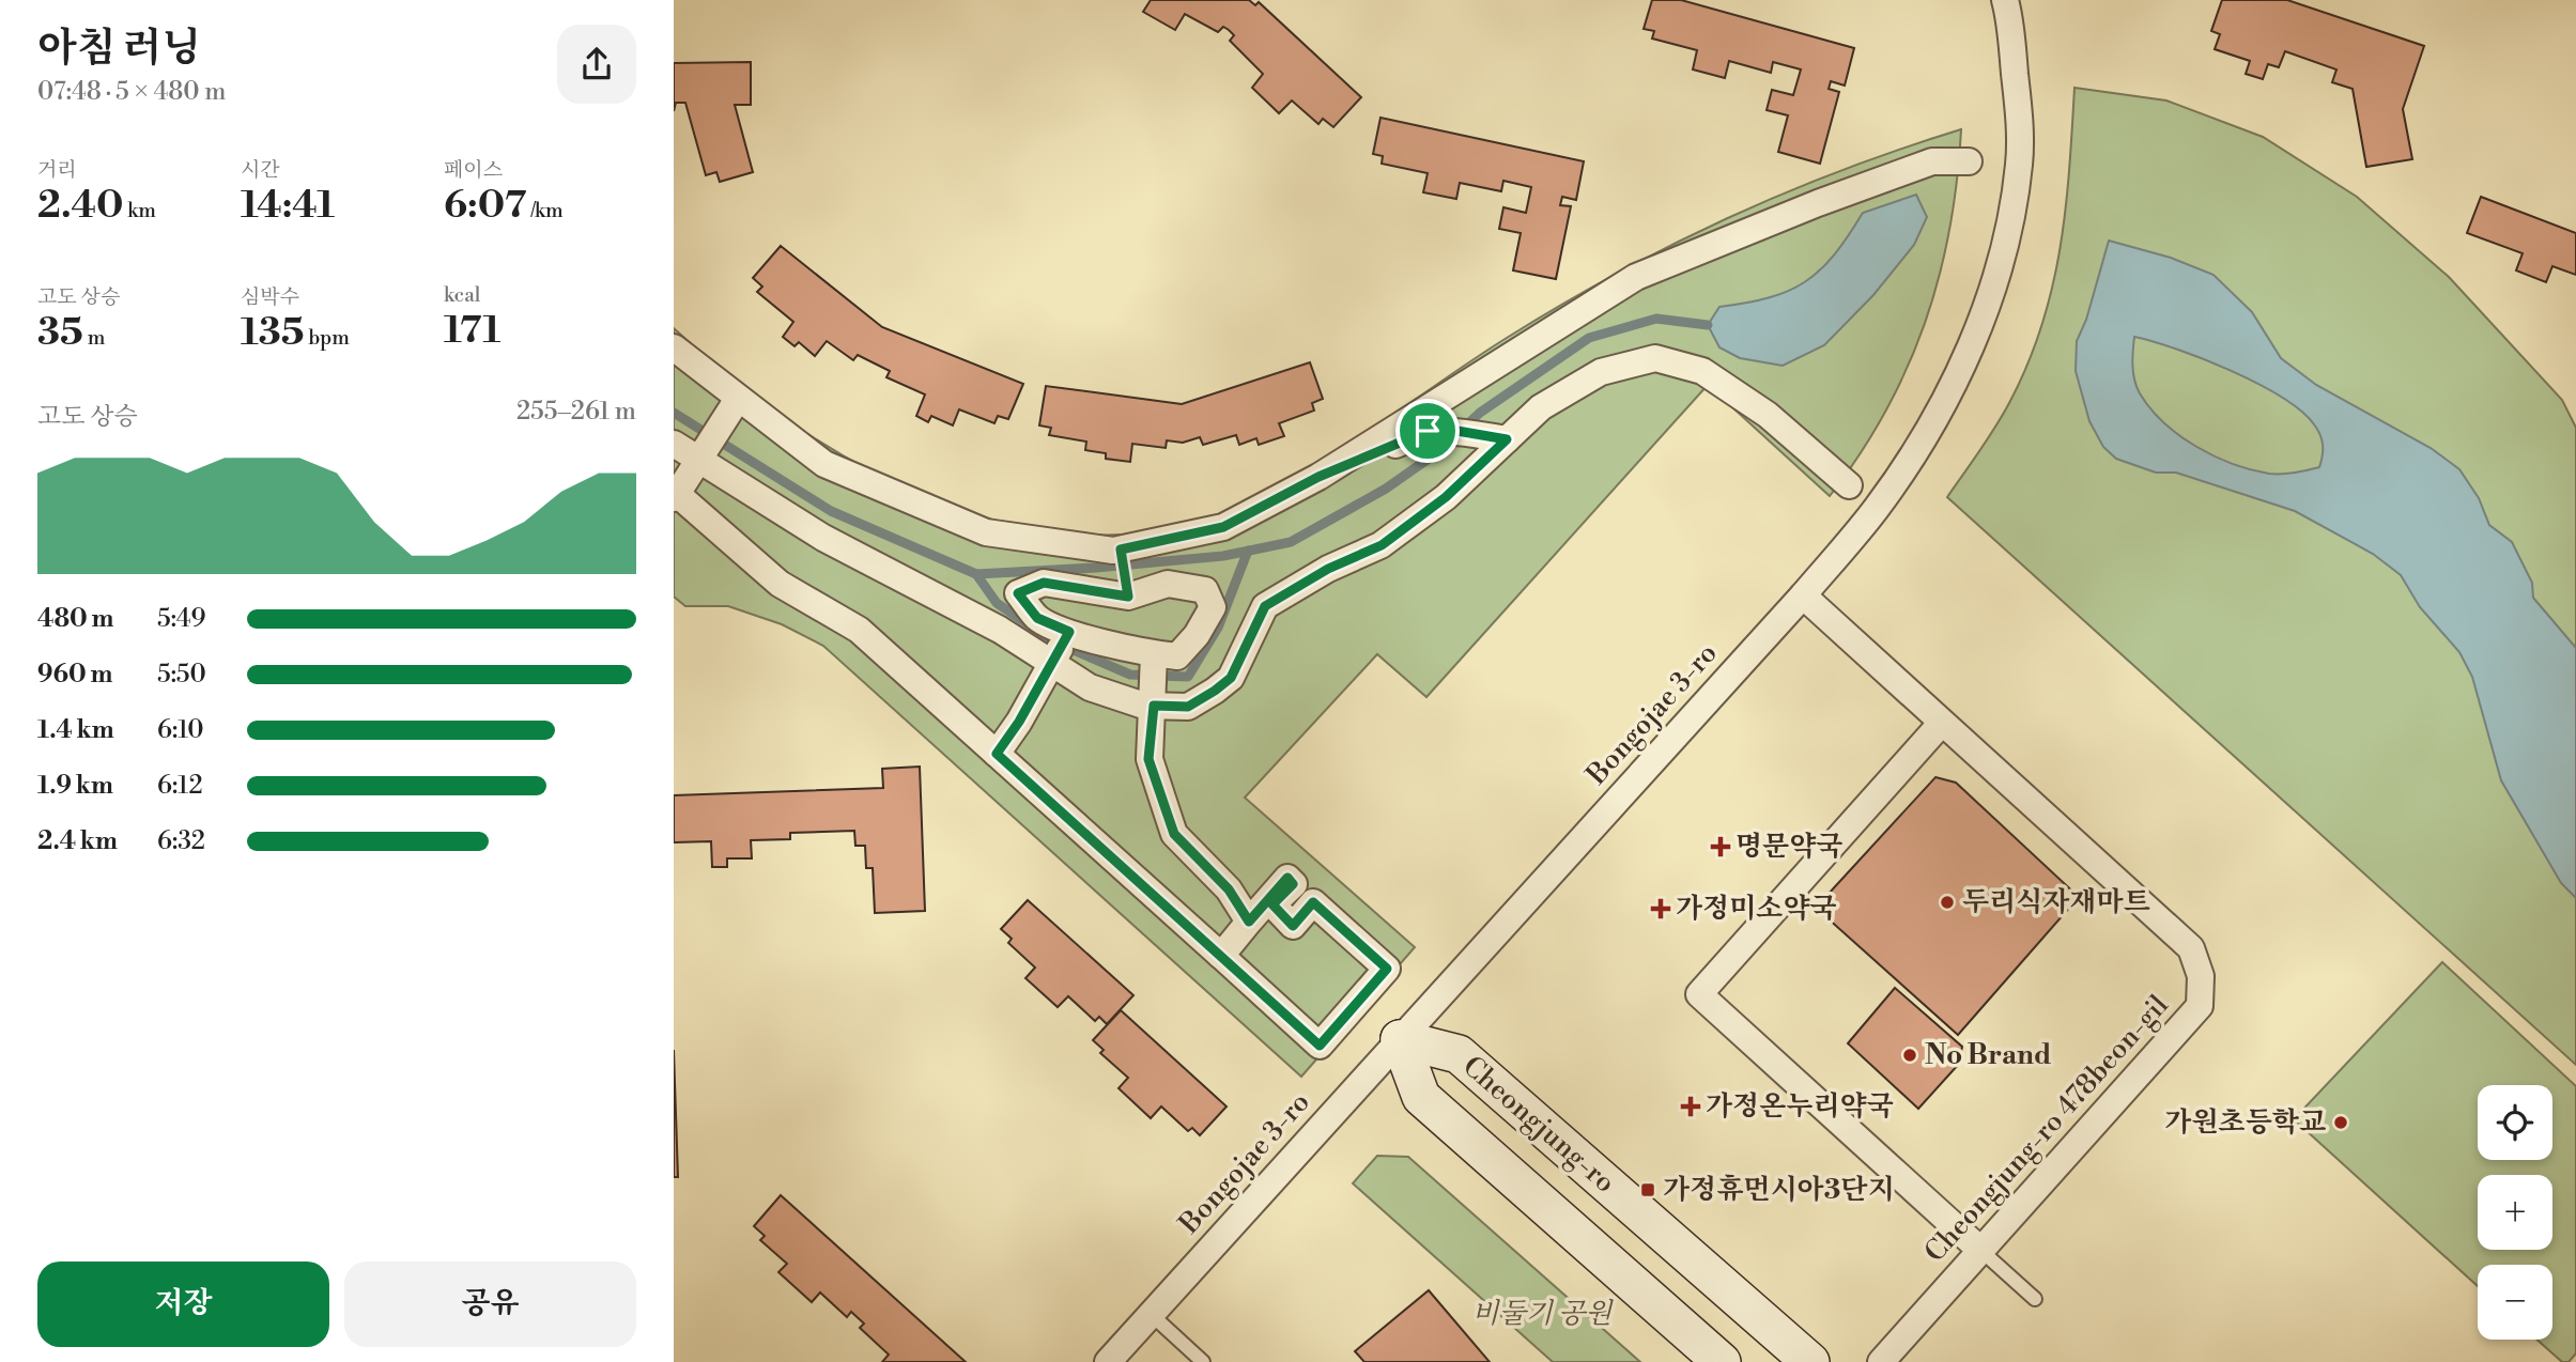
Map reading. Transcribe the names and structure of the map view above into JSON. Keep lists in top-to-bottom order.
{
  "streets": {
    "street": ["Bongojae 3-ro", "Cheongjung-ro", "Cheongjung-ro 478beon-gil"]
  },
  "crossings": [
    ["Bongojae 3-ro", "Cheongjung-ro"],
    ["Bongojae 3-ro", "Cheongjung-ro 478beon-gil"]
  ],
  "parks": ["비둘기 공원"],
  "places": {
    "health": ["명문약국", "가정미소약국", "가정온누리약국"],
    "other": ["두리식자재마트", "No Brand", "가원초등학교"],
    "transit": ["가정휴먼시아3단지"]
  },
  "page": {
    "heading": ["아침 러닝", "07:48 · 5 × 480 m"],
    "stats": [
      ["거리", "2.40 km"],
      ["시간", "14:41"],
      ["페이스", "6:07 /km"],
      ["고도 상승", "35 m"],
      ["심박수", "135 bpm"],
      ["kcal", "171"]
    ],
    "chart": ["고도 상승", "255–261 m"],
    "list": [
      {
        "name": "480 m",
        "note": "5:49"
      },
      {
        "name": "960 m",
        "note": "5:50"
      },
      {
        "name": "1.4 km",
        "note": "6:10"
      },
      {
        "name": "1.9 km",
        "note": "6:12"
      },
      {
        "name": "2.4 km",
        "note": "6:32"
      }
    ],
    "map_buttons": ["+", "−"],
    "buttons": ["저장", "공유"]
  }
}
